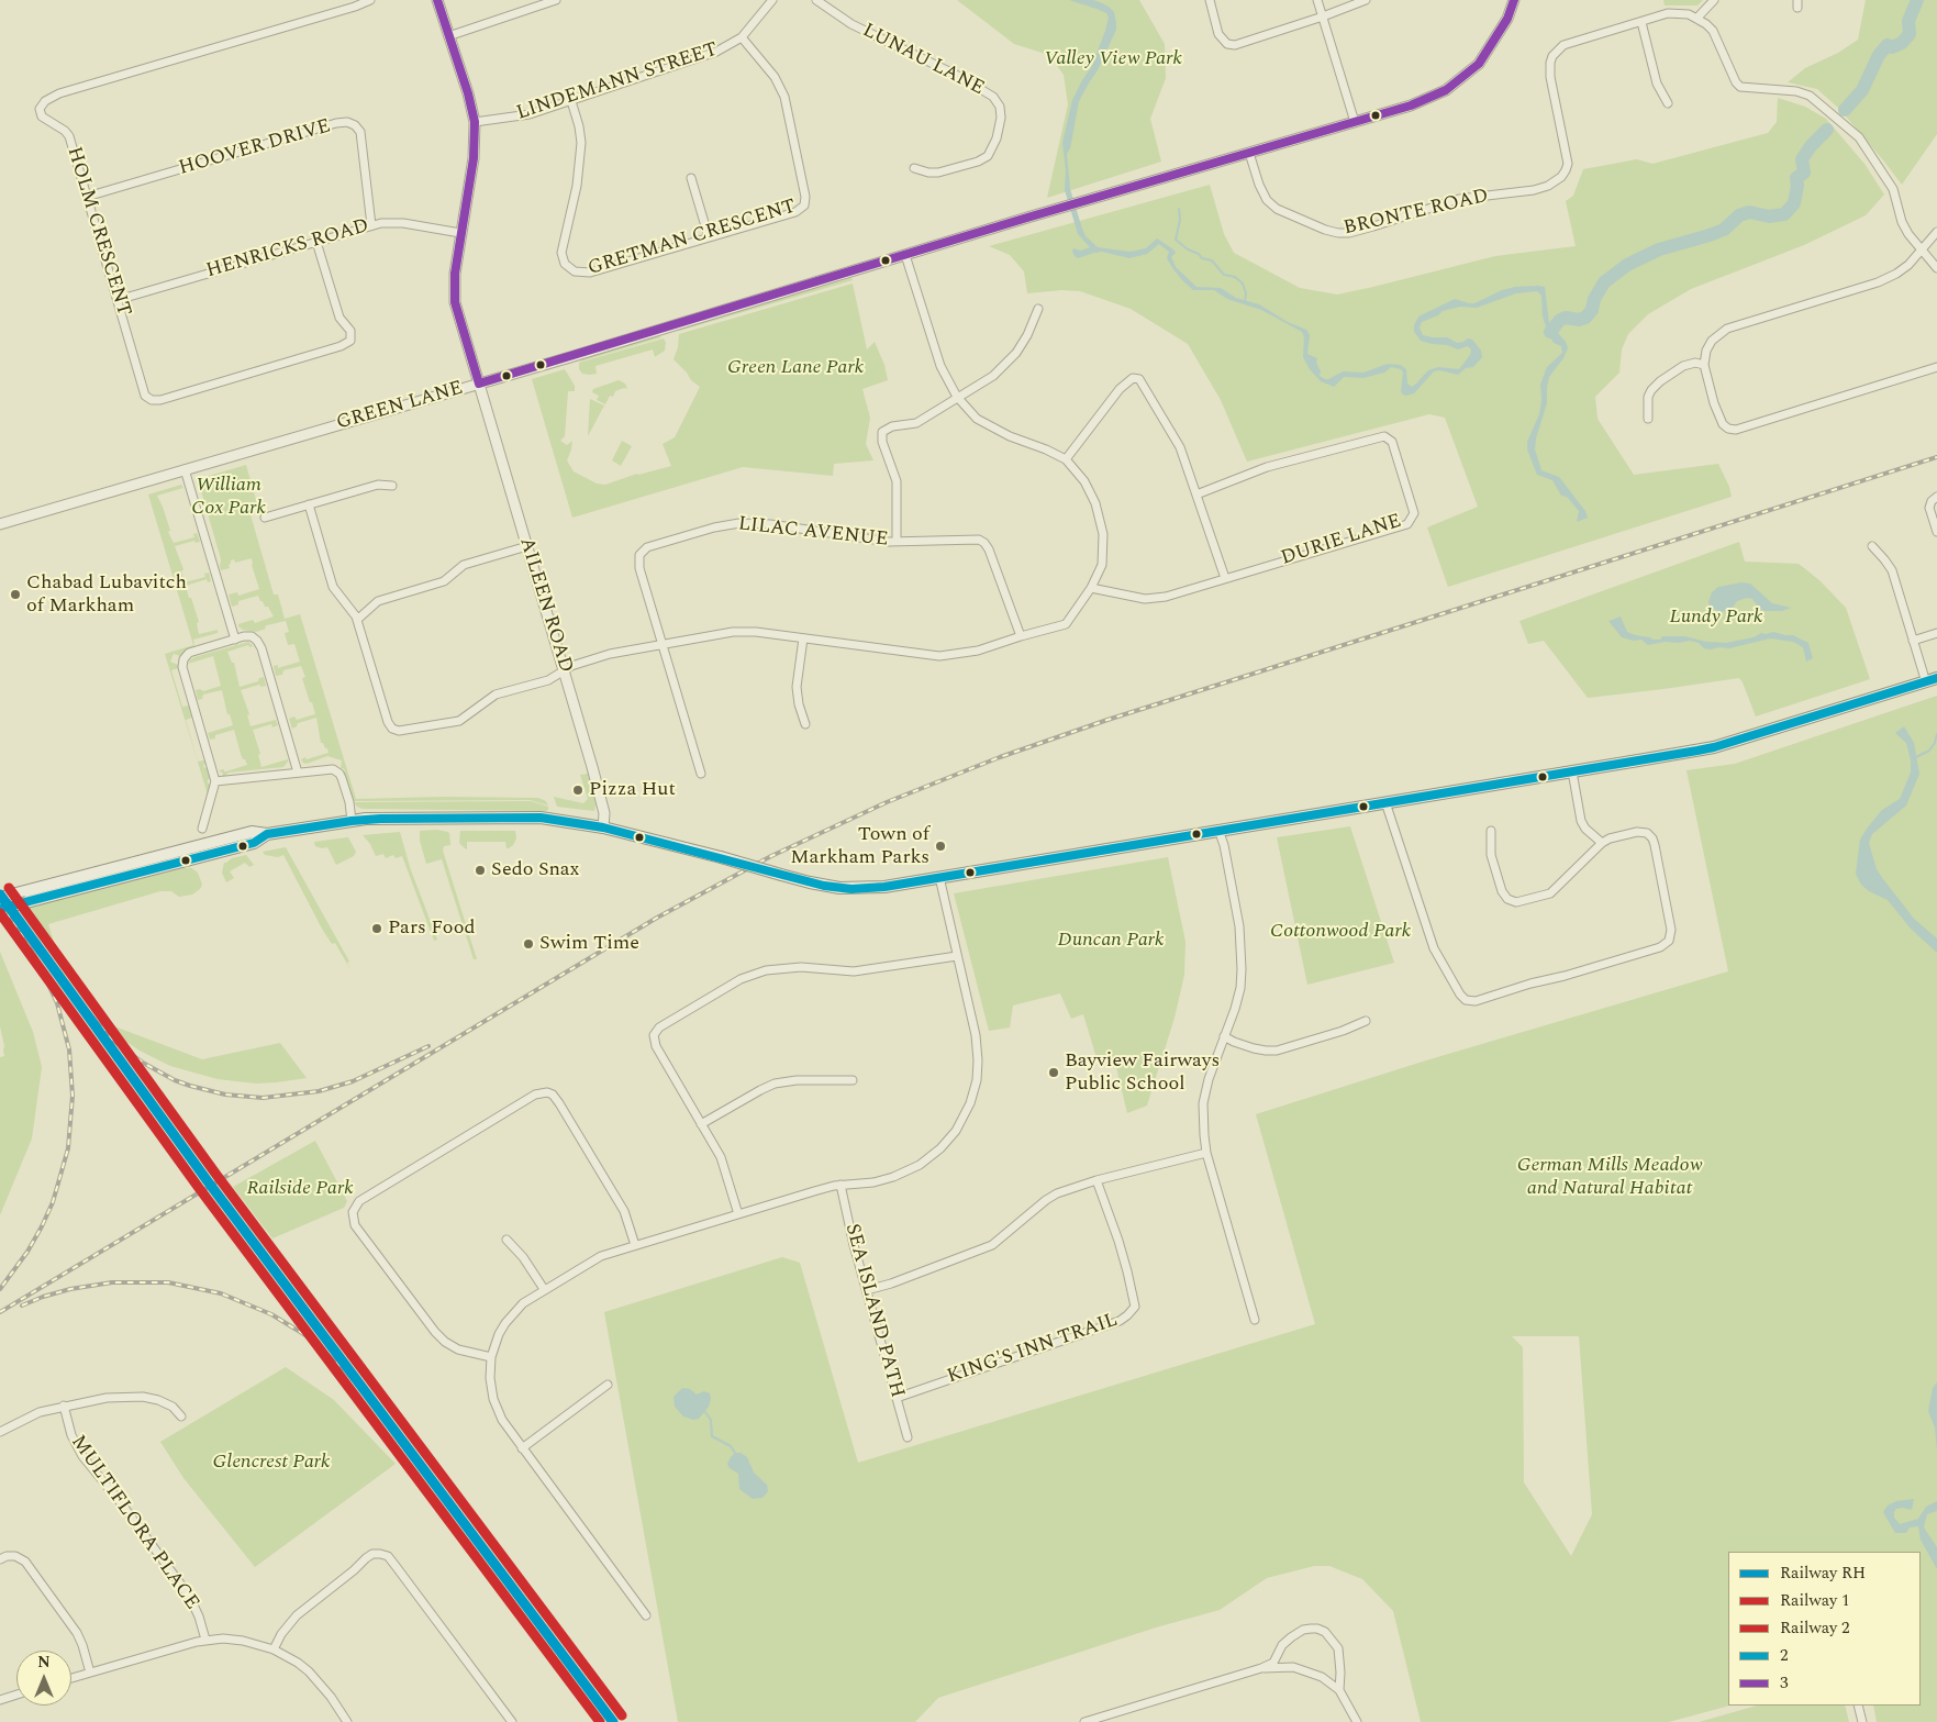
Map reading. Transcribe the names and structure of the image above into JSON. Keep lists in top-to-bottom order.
{
  "streets": {
    "street": [
      "LUNAU LANE",
      "LINDEMANN STREET",
      "HOOVER DRIVE",
      "BRONTE ROAD",
      "HOLM CRESCENT",
      "GRETMAN CRESCENT",
      "HENRICKS ROAD",
      "GREEN LANE",
      "LILAC AVENUE",
      "DURIE LANE",
      "AILEEN ROAD",
      "SEA ISLAND PATH",
      "KING'S INN TRAIL",
      "MULTIFLORA PLACE"
    ]
  },
  "crossings": [
    ["LINDEMANN STREET", "GRETMAN CRESCENT"],
    ["LINDEMANN STREET", "AILEEN ROAD"],
    ["HOOVER DRIVE", "HOLM CRESCENT"],
    ["HOOVER DRIVE", "HENRICKS ROAD"],
    ["BRONTE ROAD", "GREEN LANE"],
    ["HOLM CRESCENT", "HENRICKS ROAD"],
    ["HENRICKS ROAD", "AILEEN ROAD"],
    ["GREEN LANE", "AILEEN ROAD"],
    ["SEA ISLAND PATH", "KING'S INN TRAIL"]
  ],
  "parks": [
    "Valley View Park",
    "Green Lane Park",
    "William Cox Park",
    "Lundy Park",
    "Cottonwood Park",
    "Duncan Park",
    "German Mills Meadow and Natural Habitat",
    "Railside Park",
    "Glencrest Park"
  ],
  "places": [
    "Chabad Lubavitch of Markham",
    "Pizza Hut",
    "Town of Markham Parks",
    "Sedo Snax",
    "Pars Food",
    "Swim Time",
    "Bayview Fairways Public School"
  ],
  "lines": [
    "transit line 3",
    "transit line 2",
    "rail line 2",
    "rail line RH",
    "rail line 1"
  ],
  "legend": [
    "Railway RH",
    "Railway 1",
    "Railway 2",
    "2",
    "3"
  ],
  "north": "top"
}
